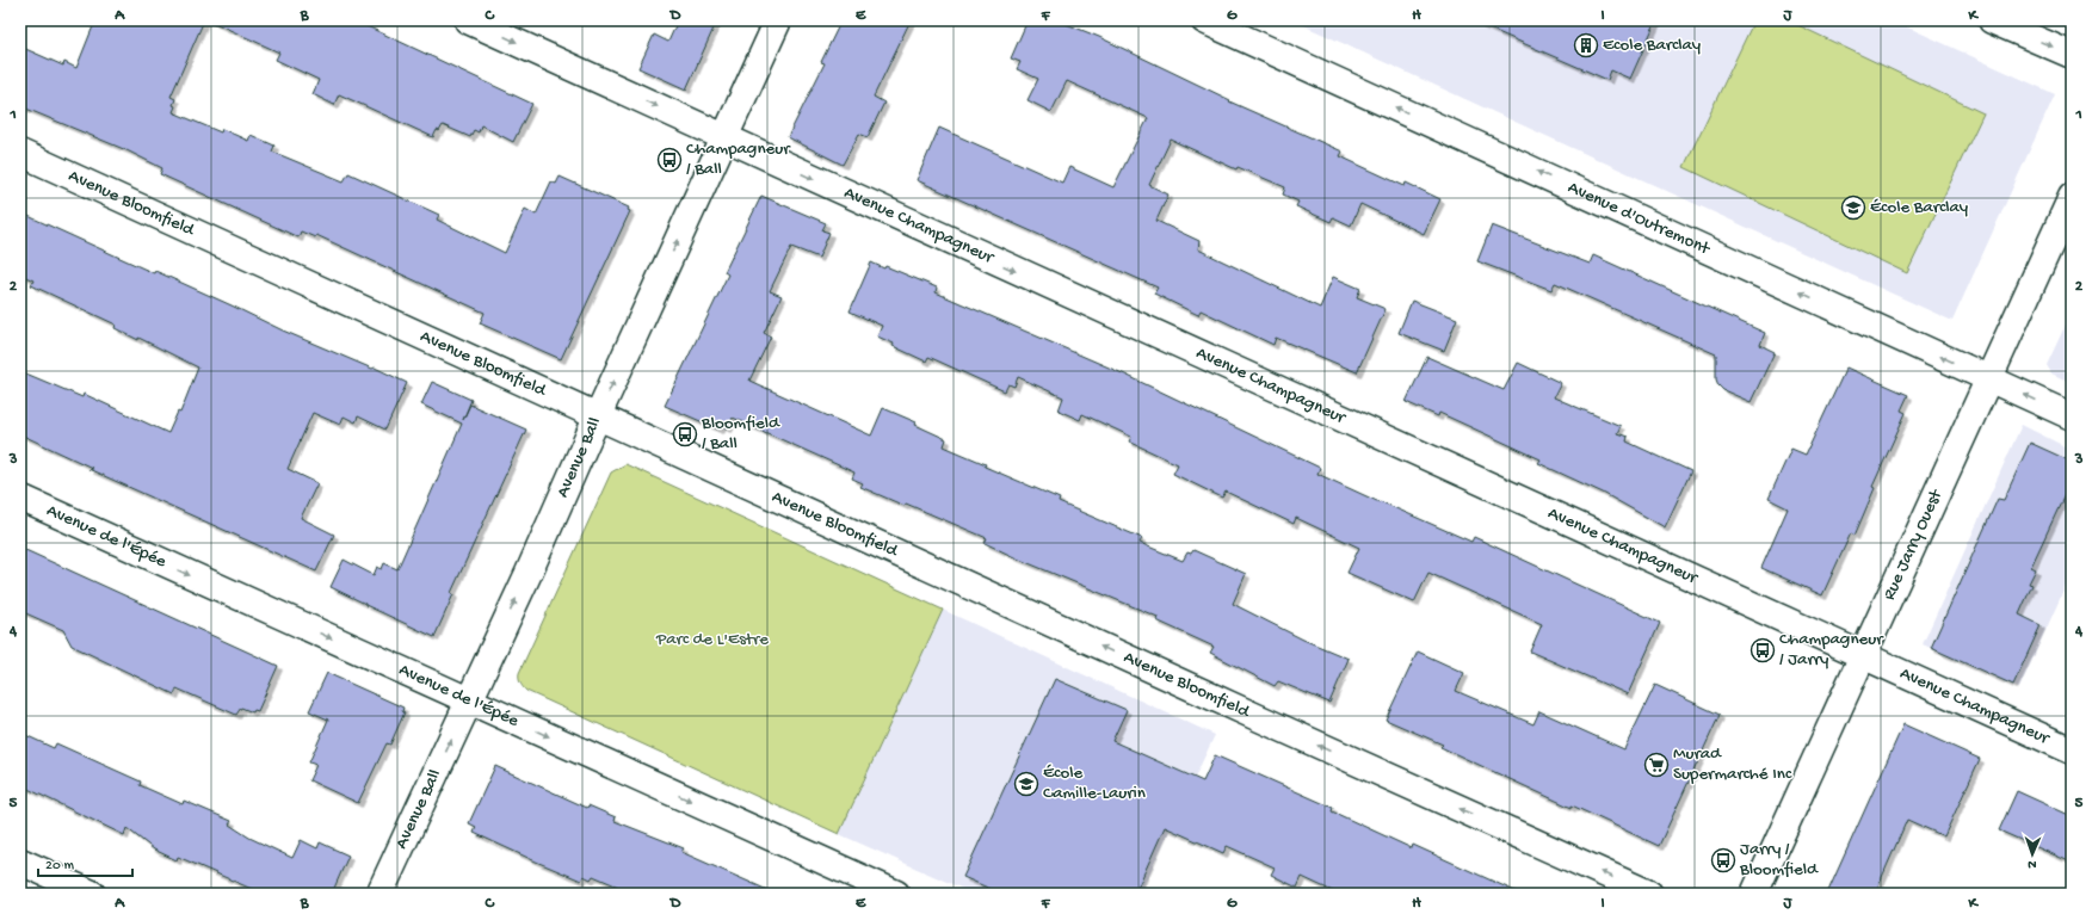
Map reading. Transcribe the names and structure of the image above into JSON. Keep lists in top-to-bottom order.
{
  "streets": {
    "street": [
      "Avenue Bloomfield",
      "Avenue d'Outremont",
      "Avenue Champagneur",
      "Avenue Ball",
      "Avenue de l'Épée",
      "Rue Jarry Ouest"
    ]
  },
  "crossings": [
    ["Avenue Bloomfield", "Avenue Ball"],
    ["Avenue d'Outremont", "Rue Jarry Ouest"],
    ["Avenue Champagneur", "Avenue Ball"],
    ["Avenue Champagneur", "Rue Jarry Ouest"],
    ["Avenue Ball", "Avenue de l'Épée"]
  ],
  "one_way": [
    "Avenue Bloomfield",
    "Avenue d'Outremont",
    "Avenue Champagneur",
    "Avenue Ball",
    "Avenue de l'Épée"
  ],
  "parks": ["Parc de L'Estre"],
  "places": {
    "building": ["Ecole Barclay"],
    "bus stop": [
      "Champagneur / Ball",
      "Bloomfield / Ball",
      "Champagneur / Jarry",
      "Jarry / Bloomfield"
    ],
    "school or university": ["École Barclay", "École Camille-Laurin"],
    "supermarket": ["Murad Supermarché Inc"]
  },
  "scale_bar": "20 m",
  "north": "bottom",
  "grid": {
    "columns": [
      "A",
      "B",
      "C",
      "D",
      "E",
      "F",
      "G",
      "H",
      "I",
      "J",
      "K"
    ],
    "rows": [
      "1",
      "2",
      "3",
      "4",
      "5"
    ]
  }
}
